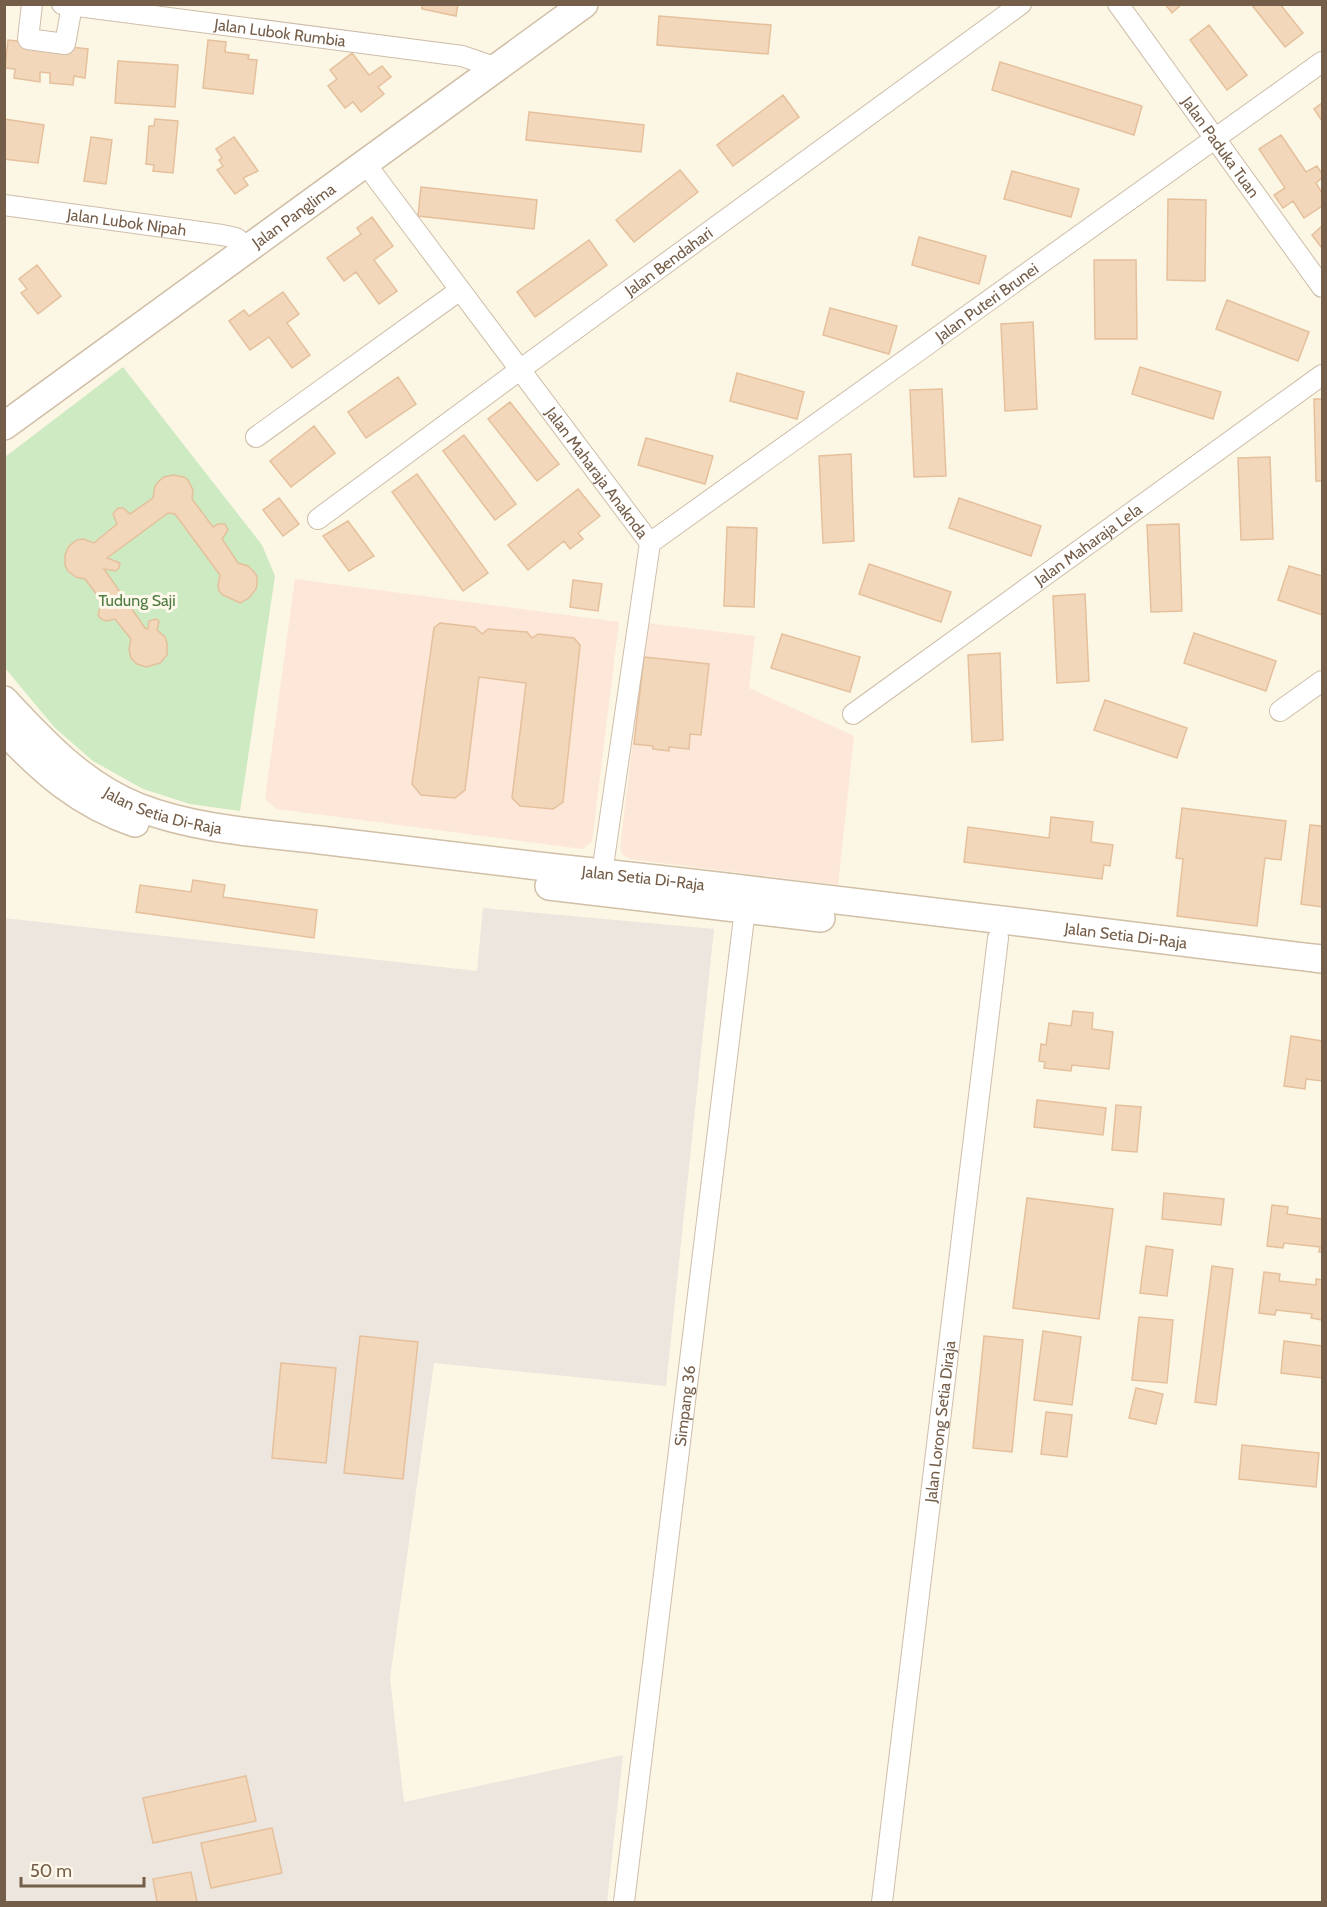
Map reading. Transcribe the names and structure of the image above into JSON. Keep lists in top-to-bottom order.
{
  "streets": {
    "main road": ["Jalan Panglima", "Jalan Setia Di-Raja"],
    "street": [
      "Jalan Lubok Rumbia",
      "Jalan Paduka Tuan",
      "Jalan Lubok Nipah",
      "Jalan Bendahari",
      "Jalan Puteri Brunei",
      "Jalan Maharaja Anaknda",
      "Jalan Maharaja Lela",
      "Simpang 36",
      "Jalan Lorong Setia Diraja"
    ]
  },
  "crossings": [
    ["Jalan Lubok Rumbia", "Jalan Panglima"],
    ["Jalan Paduka Tuan", "Jalan Puteri Brunei"],
    ["Jalan Panglima", "Jalan Lubok Nipah"],
    ["Jalan Panglima", "Jalan Maharaja Anaknda"],
    ["Jalan Bendahari", "Jalan Maharaja Anaknda"],
    ["Jalan Puteri Brunei", "Jalan Maharaja Anaknda"],
    ["Jalan Maharaja Anaknda", "Jalan Setia Di-Raja"],
    ["Jalan Setia Di-Raja", "Simpang 36"],
    ["Jalan Setia Di-Raja", "Jalan Lorong Setia Diraja"]
  ],
  "parks": ["Tudung Saji"],
  "scale_bar": "50 m"
}
